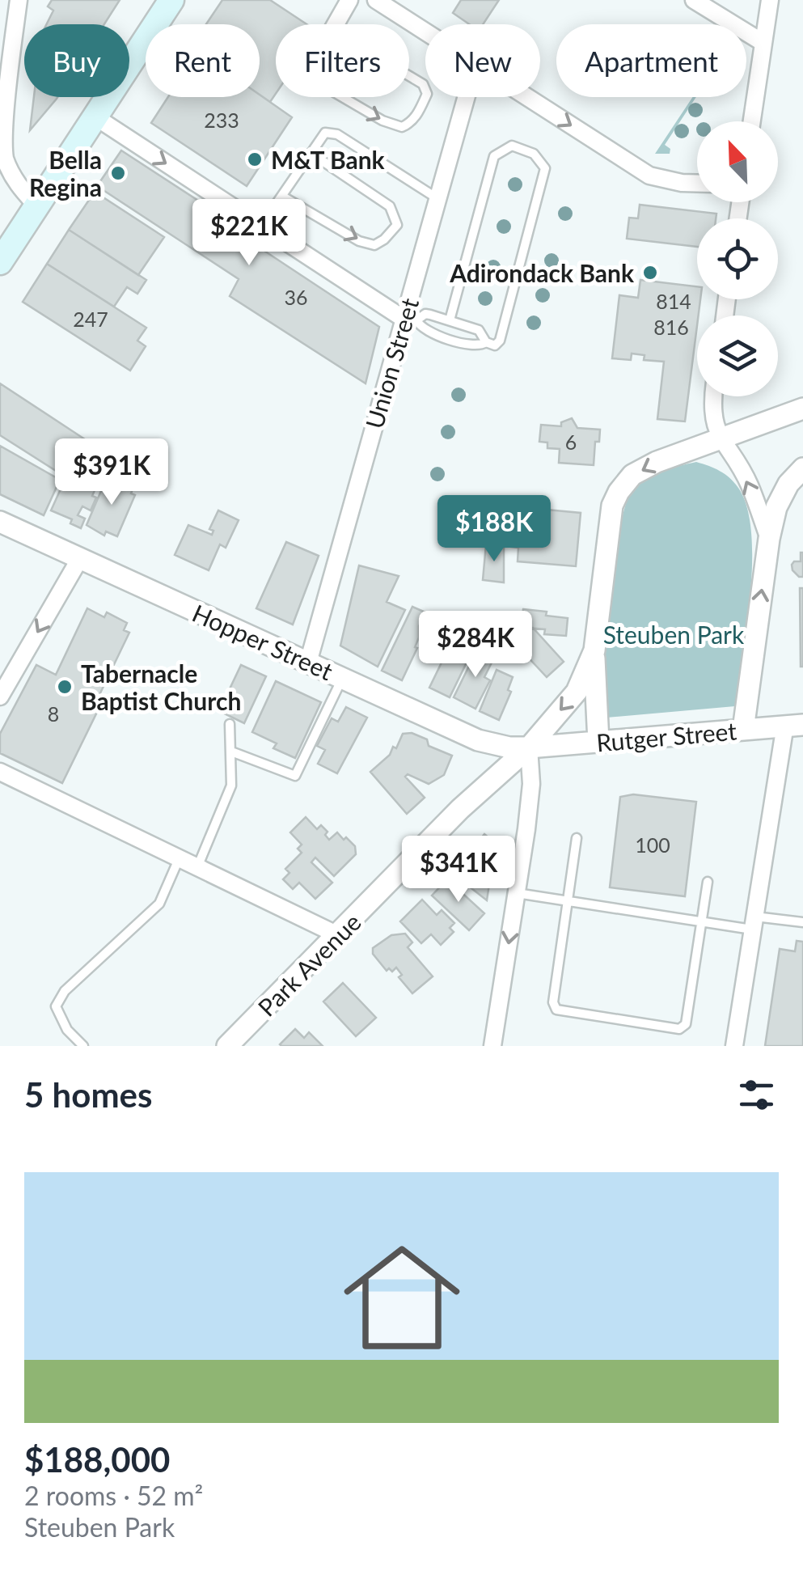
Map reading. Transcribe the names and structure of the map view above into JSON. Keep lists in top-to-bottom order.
{
  "streets": {
    "street": [
      "Union Street",
      "Hopper Street",
      "Rutger Street",
      "Park Avenue"
    ]
  },
  "crossings": [
    ["Union Street", "Hopper Street"],
    ["Hopper Street", "Rutger Street"],
    ["Hopper Street", "Park Avenue"],
    ["Rutger Street", "Park Avenue"]
  ],
  "parks": ["Steuben Park"],
  "places": [
    "M&T Bank",
    "Bella Regina",
    "Adirondack Bank",
    "Tabernacle Baptist Church"
  ],
  "house_numbers": [
    "233",
    "36",
    "814",
    "247",
    "816",
    "6",
    "8",
    "100"
  ],
  "north": "top left",
  "page": {
    "chip": [
      "Buy",
      "Rent",
      "Filters",
      "New",
      "Apartment"
    ],
    "price": [
      "$221K",
      "$391K",
      "$188K",
      "$284K",
      "$341K"
    ],
    "heading": "5 homes",
    "list": [
      {
        "name": "$188,000",
        "note": "2 rooms · 52 m² · Steuben Park"
      }
    ]
  }
}
